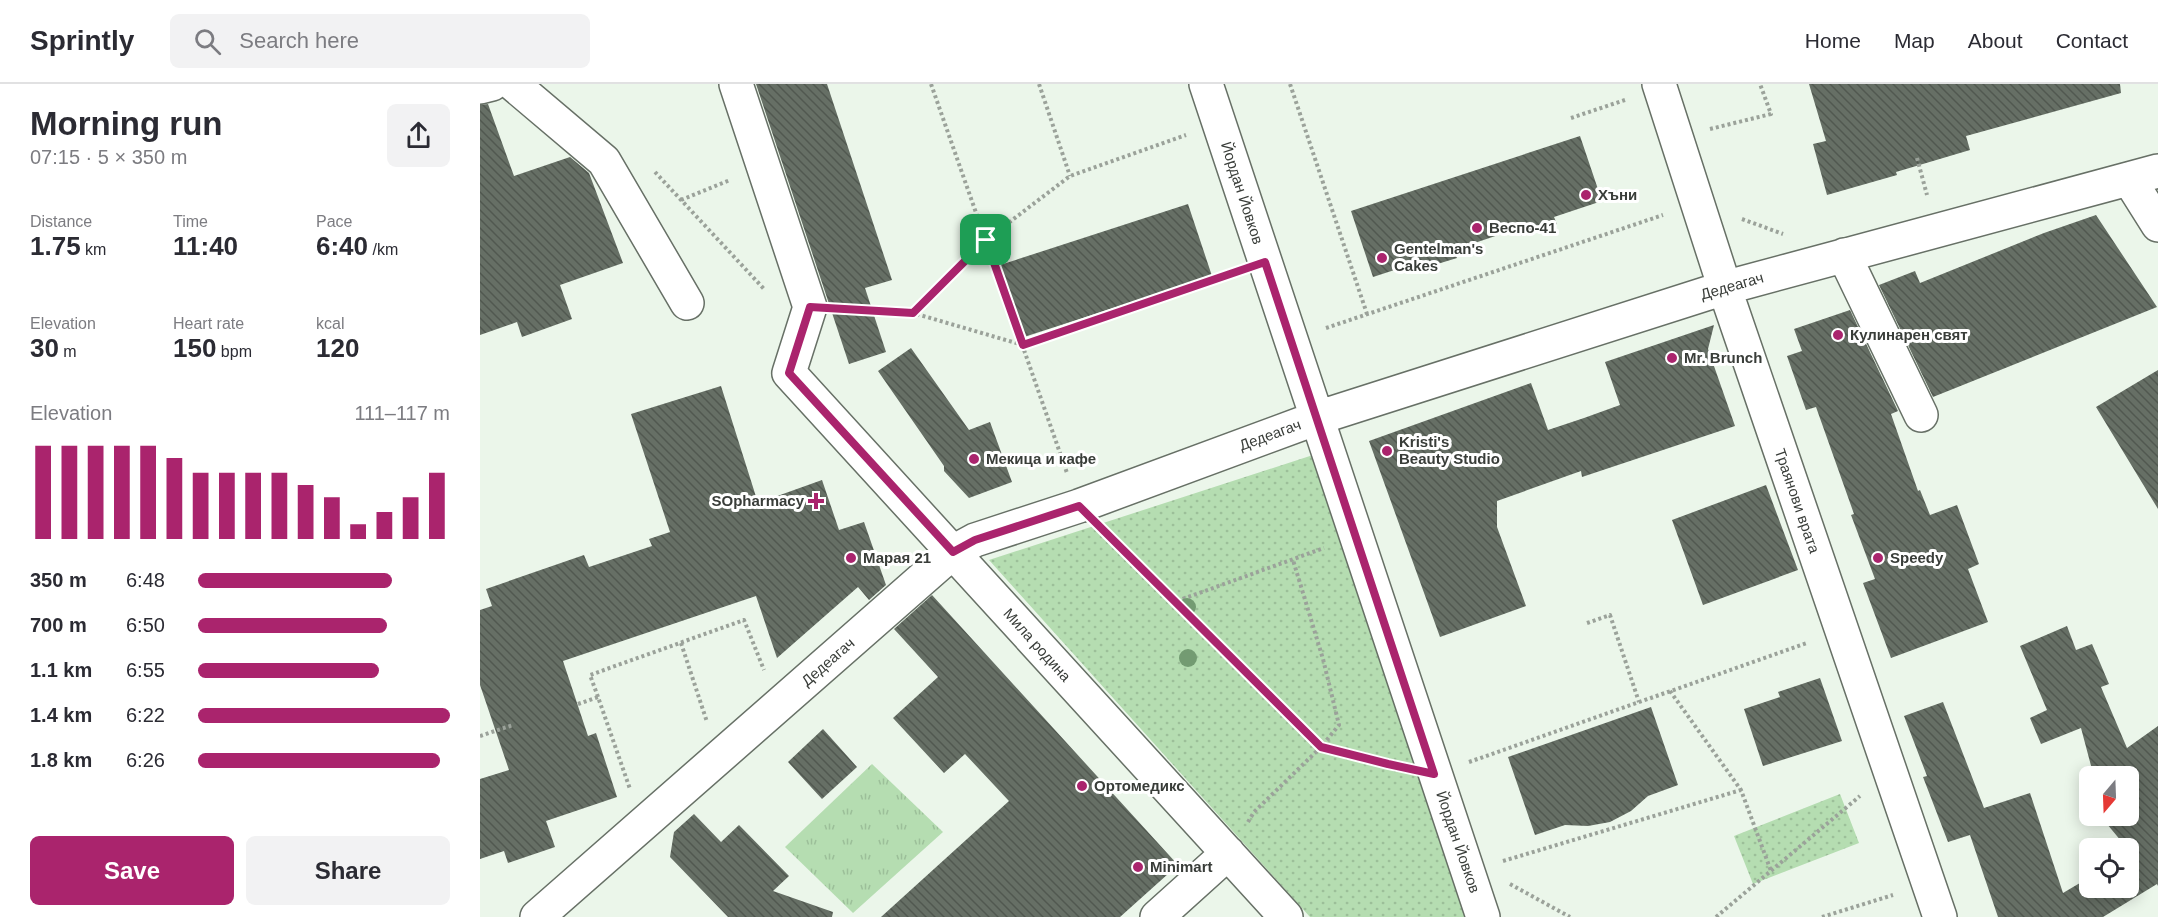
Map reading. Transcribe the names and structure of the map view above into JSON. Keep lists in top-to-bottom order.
{
  "streets": {
    "street": [
      "Йордан Йовков",
      "Дедеагач",
      "Траянови врата",
      "Мила родина"
    ]
  },
  "crossings": [
    ["Йордан Йовков", "Дедеагач"],
    ["Дедеагач", "Траянови врата"],
    ["Дедеагач", "Мила родина"]
  ],
  "places": {
    "other": [
      "Хъни",
      "Веспо-41",
      "Gentelman's Cakes",
      "Кулинарен свят",
      "Mr. Brunch",
      "Kristi's Beauty Studio",
      "Мекица и кафе",
      "Марая 21",
      "Speedy",
      "Ортомедикс",
      "Minimart"
    ],
    "health": ["SOpharmacy"]
  },
  "north": "bottom",
  "page": {
    "header": "Sprintly",
    "search": "Search here",
    "nav": [
      "Home",
      "Map",
      "About",
      "Contact"
    ],
    "heading": ["Morning run", "07:15 · 5 × 350 m"],
    "stats": [
      ["Distance", "1.75 km"],
      ["Time", "11:40"],
      ["Pace", "6:40 /km"],
      ["Elevation", "30 m"],
      ["Heart rate", "150 bpm"],
      ["kcal", "120"]
    ],
    "chart": ["Elevation", "111–117 m"],
    "list": [
      {
        "name": "350 m",
        "note": "6:48"
      },
      {
        "name": "700 m",
        "note": "6:50"
      },
      {
        "name": "1.1 km",
        "note": "6:55"
      },
      {
        "name": "1.4 km",
        "note": "6:22"
      },
      {
        "name": "1.8 km",
        "note": "6:26"
      }
    ],
    "buttons": ["Save", "Share"]
  }
}
